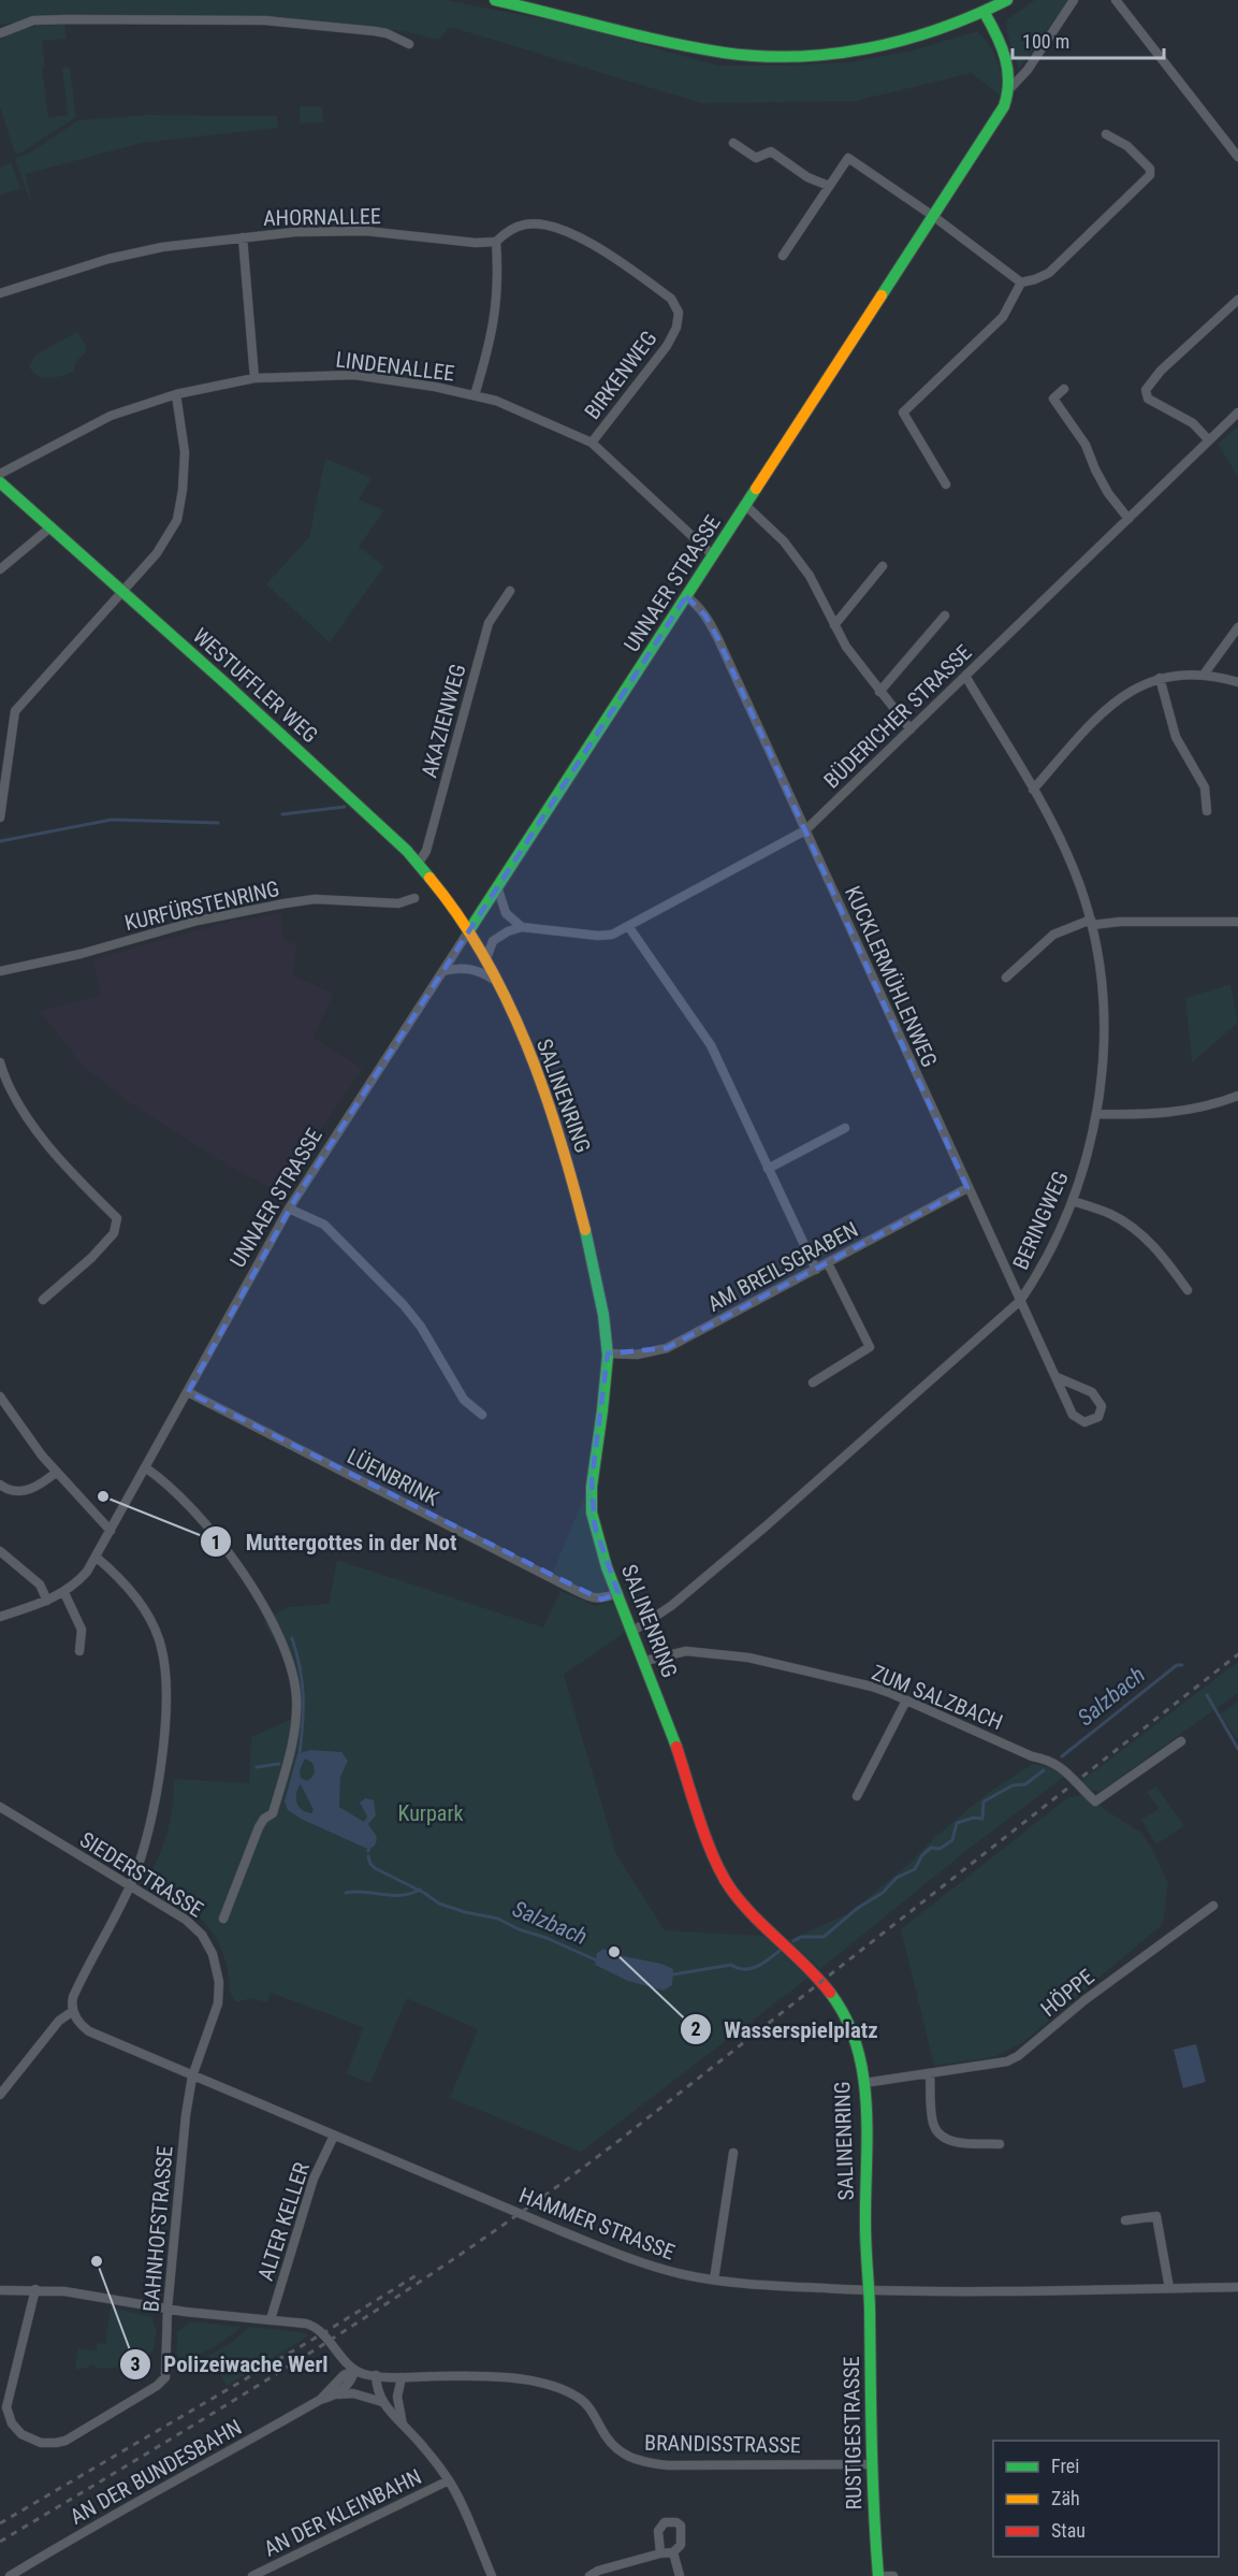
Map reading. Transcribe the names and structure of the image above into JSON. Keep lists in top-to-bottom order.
{
  "streets": {
    "street": [
      "AHORNALLEE",
      "LINDENALLEE",
      "BIRKENWEG",
      "UNNAER STRASSE",
      "WESTUFFLER WEG",
      "BÜDERICHER STRASSE",
      "AKAZIENWEG",
      "KURFÜRSTENRING",
      "KUCKLERMÜHLENWEG",
      "SALINENRING",
      "BERINGWEG",
      "AM BREILSGRABEN",
      "LÜENBRINK",
      "ZUM SALZBACH",
      "SIEDERSTRASSE",
      "HÖPPE",
      "ALTER KELLER",
      "HAMMER STRASSE",
      "BAHNHOFSTRASSE",
      "RUSTIGESTRASSE",
      "BRANDISSTRASSE",
      "AN DER BUNDESBAHN",
      "AN DER KLEINBAHN"
    ]
  },
  "crossings": [
    ["AHORNALLEE", "BIRKENWEG"],
    ["LINDENALLEE", "BIRKENWEG"],
    ["LINDENALLEE", "UNNAER STRASSE"],
    ["UNNAER STRASSE", "WESTUFFLER WEG"],
    ["UNNAER STRASSE", "KUCKLERMÜHLENWEG"],
    ["UNNAER STRASSE", "SALINENRING"],
    ["UNNAER STRASSE", "LÜENBRINK"],
    ["WESTUFFLER WEG", "AKAZIENWEG"],
    ["WESTUFFLER WEG", "SALINENRING"],
    ["BÜDERICHER STRASSE", "KUCKLERMÜHLENWEG"],
    ["BÜDERICHER STRASSE", "BERINGWEG"],
    ["KUCKLERMÜHLENWEG", "BERINGWEG"],
    ["KUCKLERMÜHLENWEG", "AM BREILSGRABEN"],
    ["SALINENRING", "BERINGWEG"],
    ["SALINENRING", "AM BREILSGRABEN"],
    ["SALINENRING", "LÜENBRINK"],
    ["SALINENRING", "ZUM SALZBACH"],
    ["SALINENRING", "HÖPPE"],
    ["SALINENRING", "HAMMER STRASSE"],
    ["SALINENRING", "RUSTIGESTRASSE"],
    ["SIEDERSTRASSE", "HAMMER STRASSE"],
    ["SIEDERSTRASSE", "BAHNHOFSTRASSE"],
    ["ALTER KELLER", "HAMMER STRASSE"],
    ["HAMMER STRASSE", "BAHNHOFSTRASSE"],
    ["HAMMER STRASSE", "RUSTIGESTRASSE"],
    ["RUSTIGESTRASSE", "BRANDISSTRASSE"],
    ["BRANDISSTRASSE", "AN DER BUNDESBAHN"]
  ],
  "water": ["Salzbach"],
  "parks": ["Kurpark"],
  "places": ["Muttergottes in der Not", "Wasserspielplatz", "Polizeiwache Werl"],
  "legend": ["Frei", "Zäh", "Stau"],
  "scale_bar": "100 m"
}
